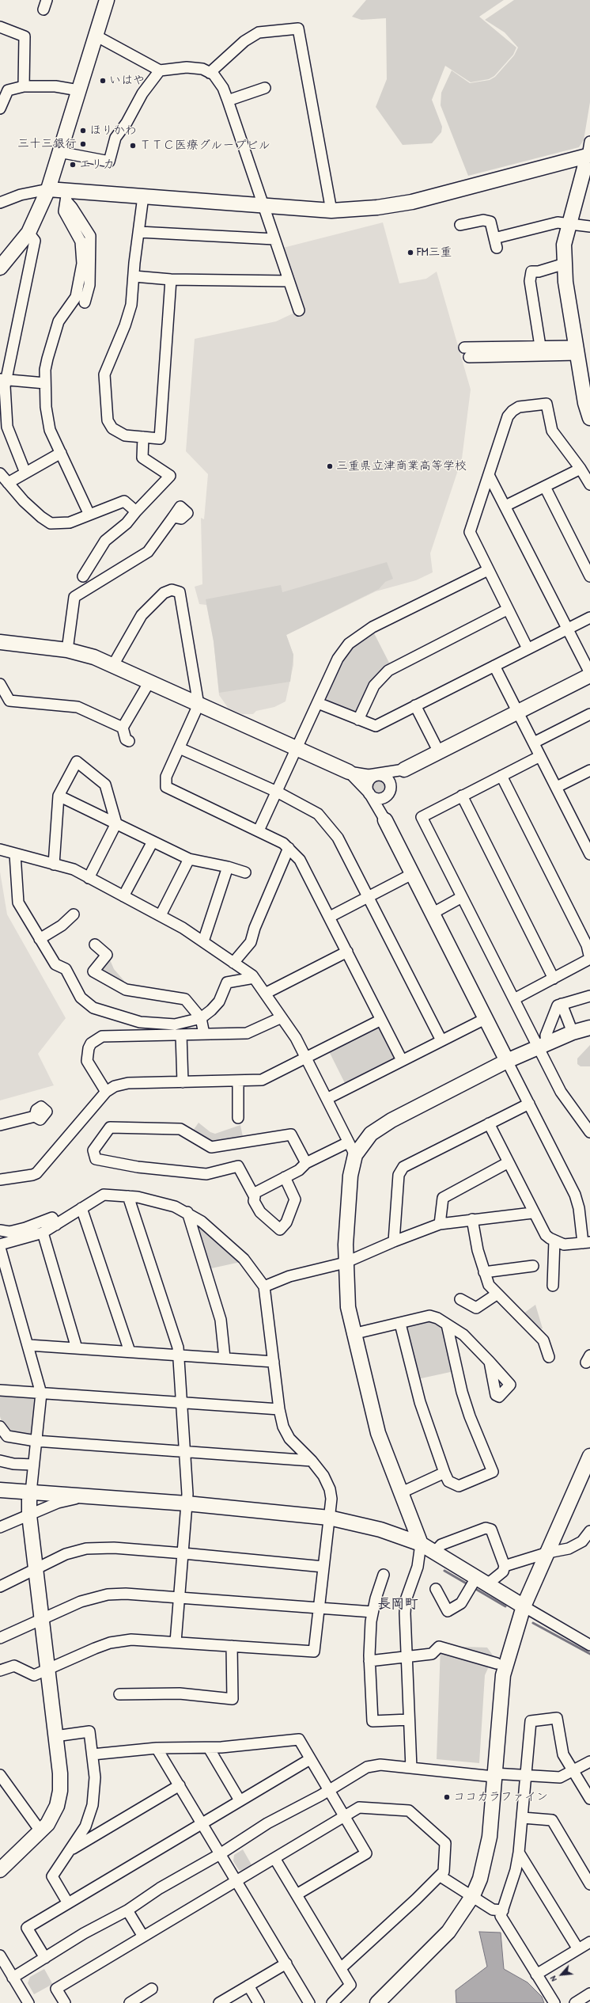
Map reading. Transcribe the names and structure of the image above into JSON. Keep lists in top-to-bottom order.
{
  "districts": ["長岡町"],
  "places": [
    "いはや",
    "ほりかわ",
    "三十三銀行",
    "ＴＴＣ医療グループビル",
    "エリカ",
    "FM三重",
    "三重県立津商業高等学校",
    "ココカラファイン"
  ],
  "north": "bottom left"
}
